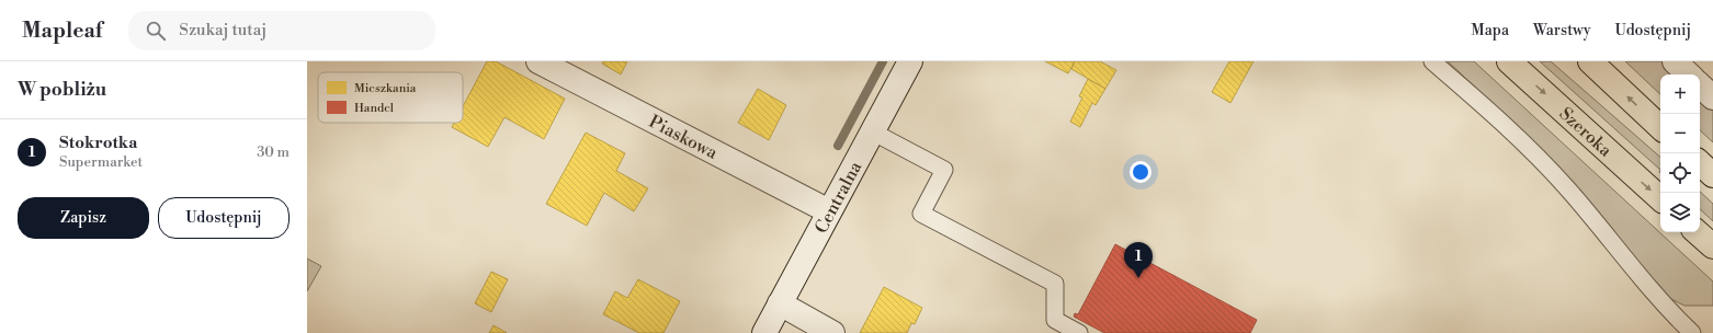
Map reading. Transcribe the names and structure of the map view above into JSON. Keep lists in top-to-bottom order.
{
  "streets": {
    "main road": ["Szeroka"],
    "street": ["Piaskowa", "Centralna"]
  },
  "crossings": [
    ["Piaskowa", "Centralna"]
  ],
  "legend": ["Mieszkania", "Handel"],
  "page": {
    "header": "Mapleaf",
    "search": "Szukaj tutaj",
    "nav": ["Mapa", "Warstwy", "Udostępnij"],
    "heading": "W pobliżu",
    "map_buttons": ["+", "−"],
    "list": [
      {
        "mark": "1",
        "name": "Stokrotka",
        "note": "Supermarket",
        "value": "30 m"
      }
    ],
    "buttons": ["Zapisz", "Udostępnij"],
    "pins": "1"
  }
}
